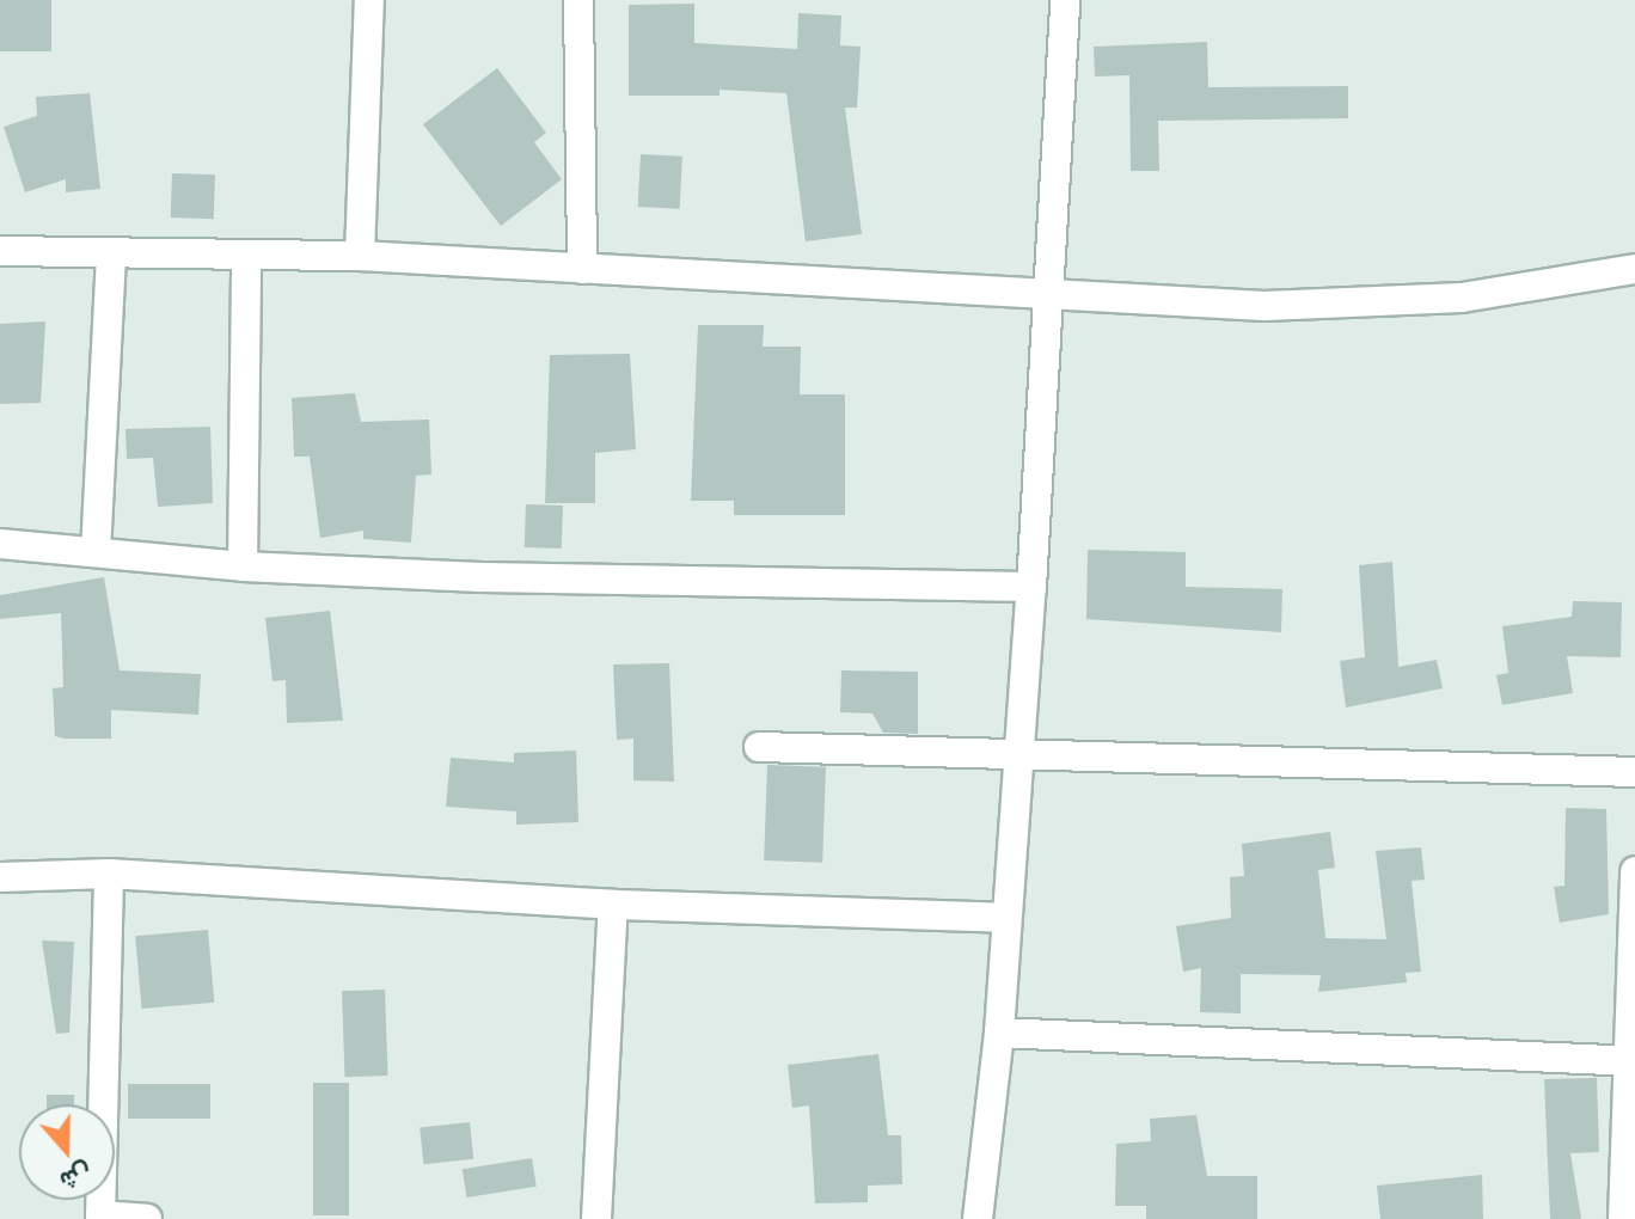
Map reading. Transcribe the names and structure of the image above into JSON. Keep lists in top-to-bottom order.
{
  "north": "bottom"
}
